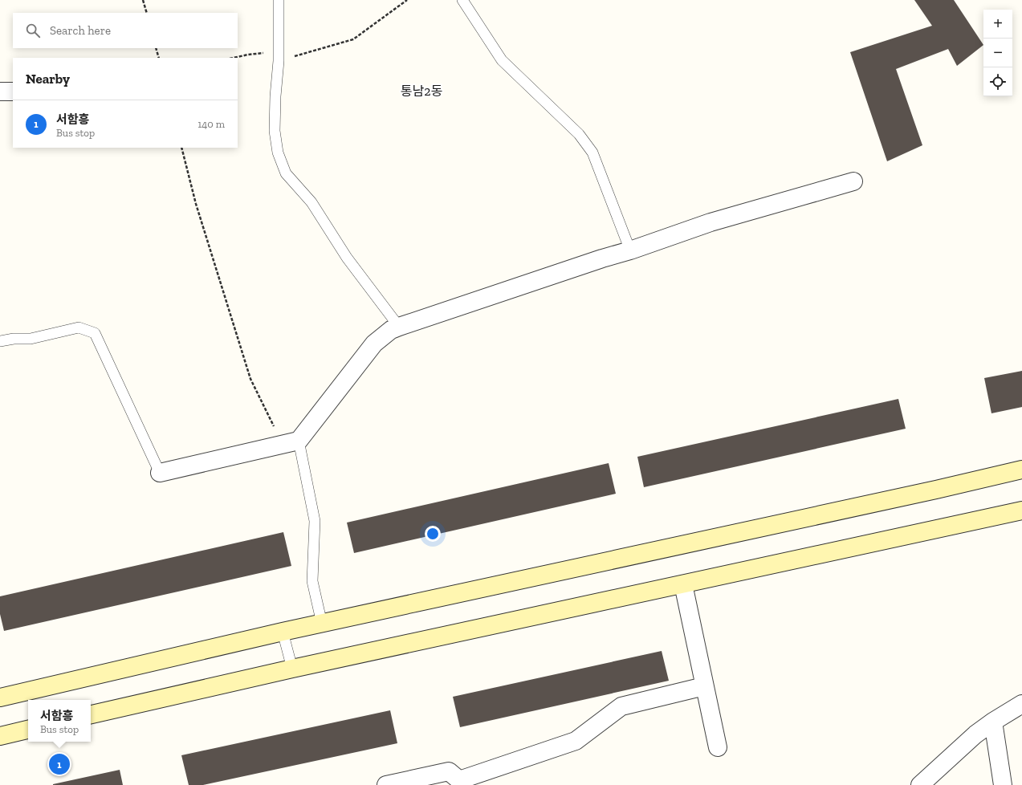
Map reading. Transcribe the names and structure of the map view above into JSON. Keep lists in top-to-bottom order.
{
  "districts": ["통남2동"],
  "page": {
    "map_buttons": ["+", "−"],
    "search": "Search here",
    "heading": "Nearby",
    "list": [
      {
        "mark": "1",
        "name": "서함흥",
        "note": "Bus stop",
        "value": "140 m"
      }
    ],
    "popup": ["서함흥", "Bus stop"],
    "pins": "1"
  }
}
